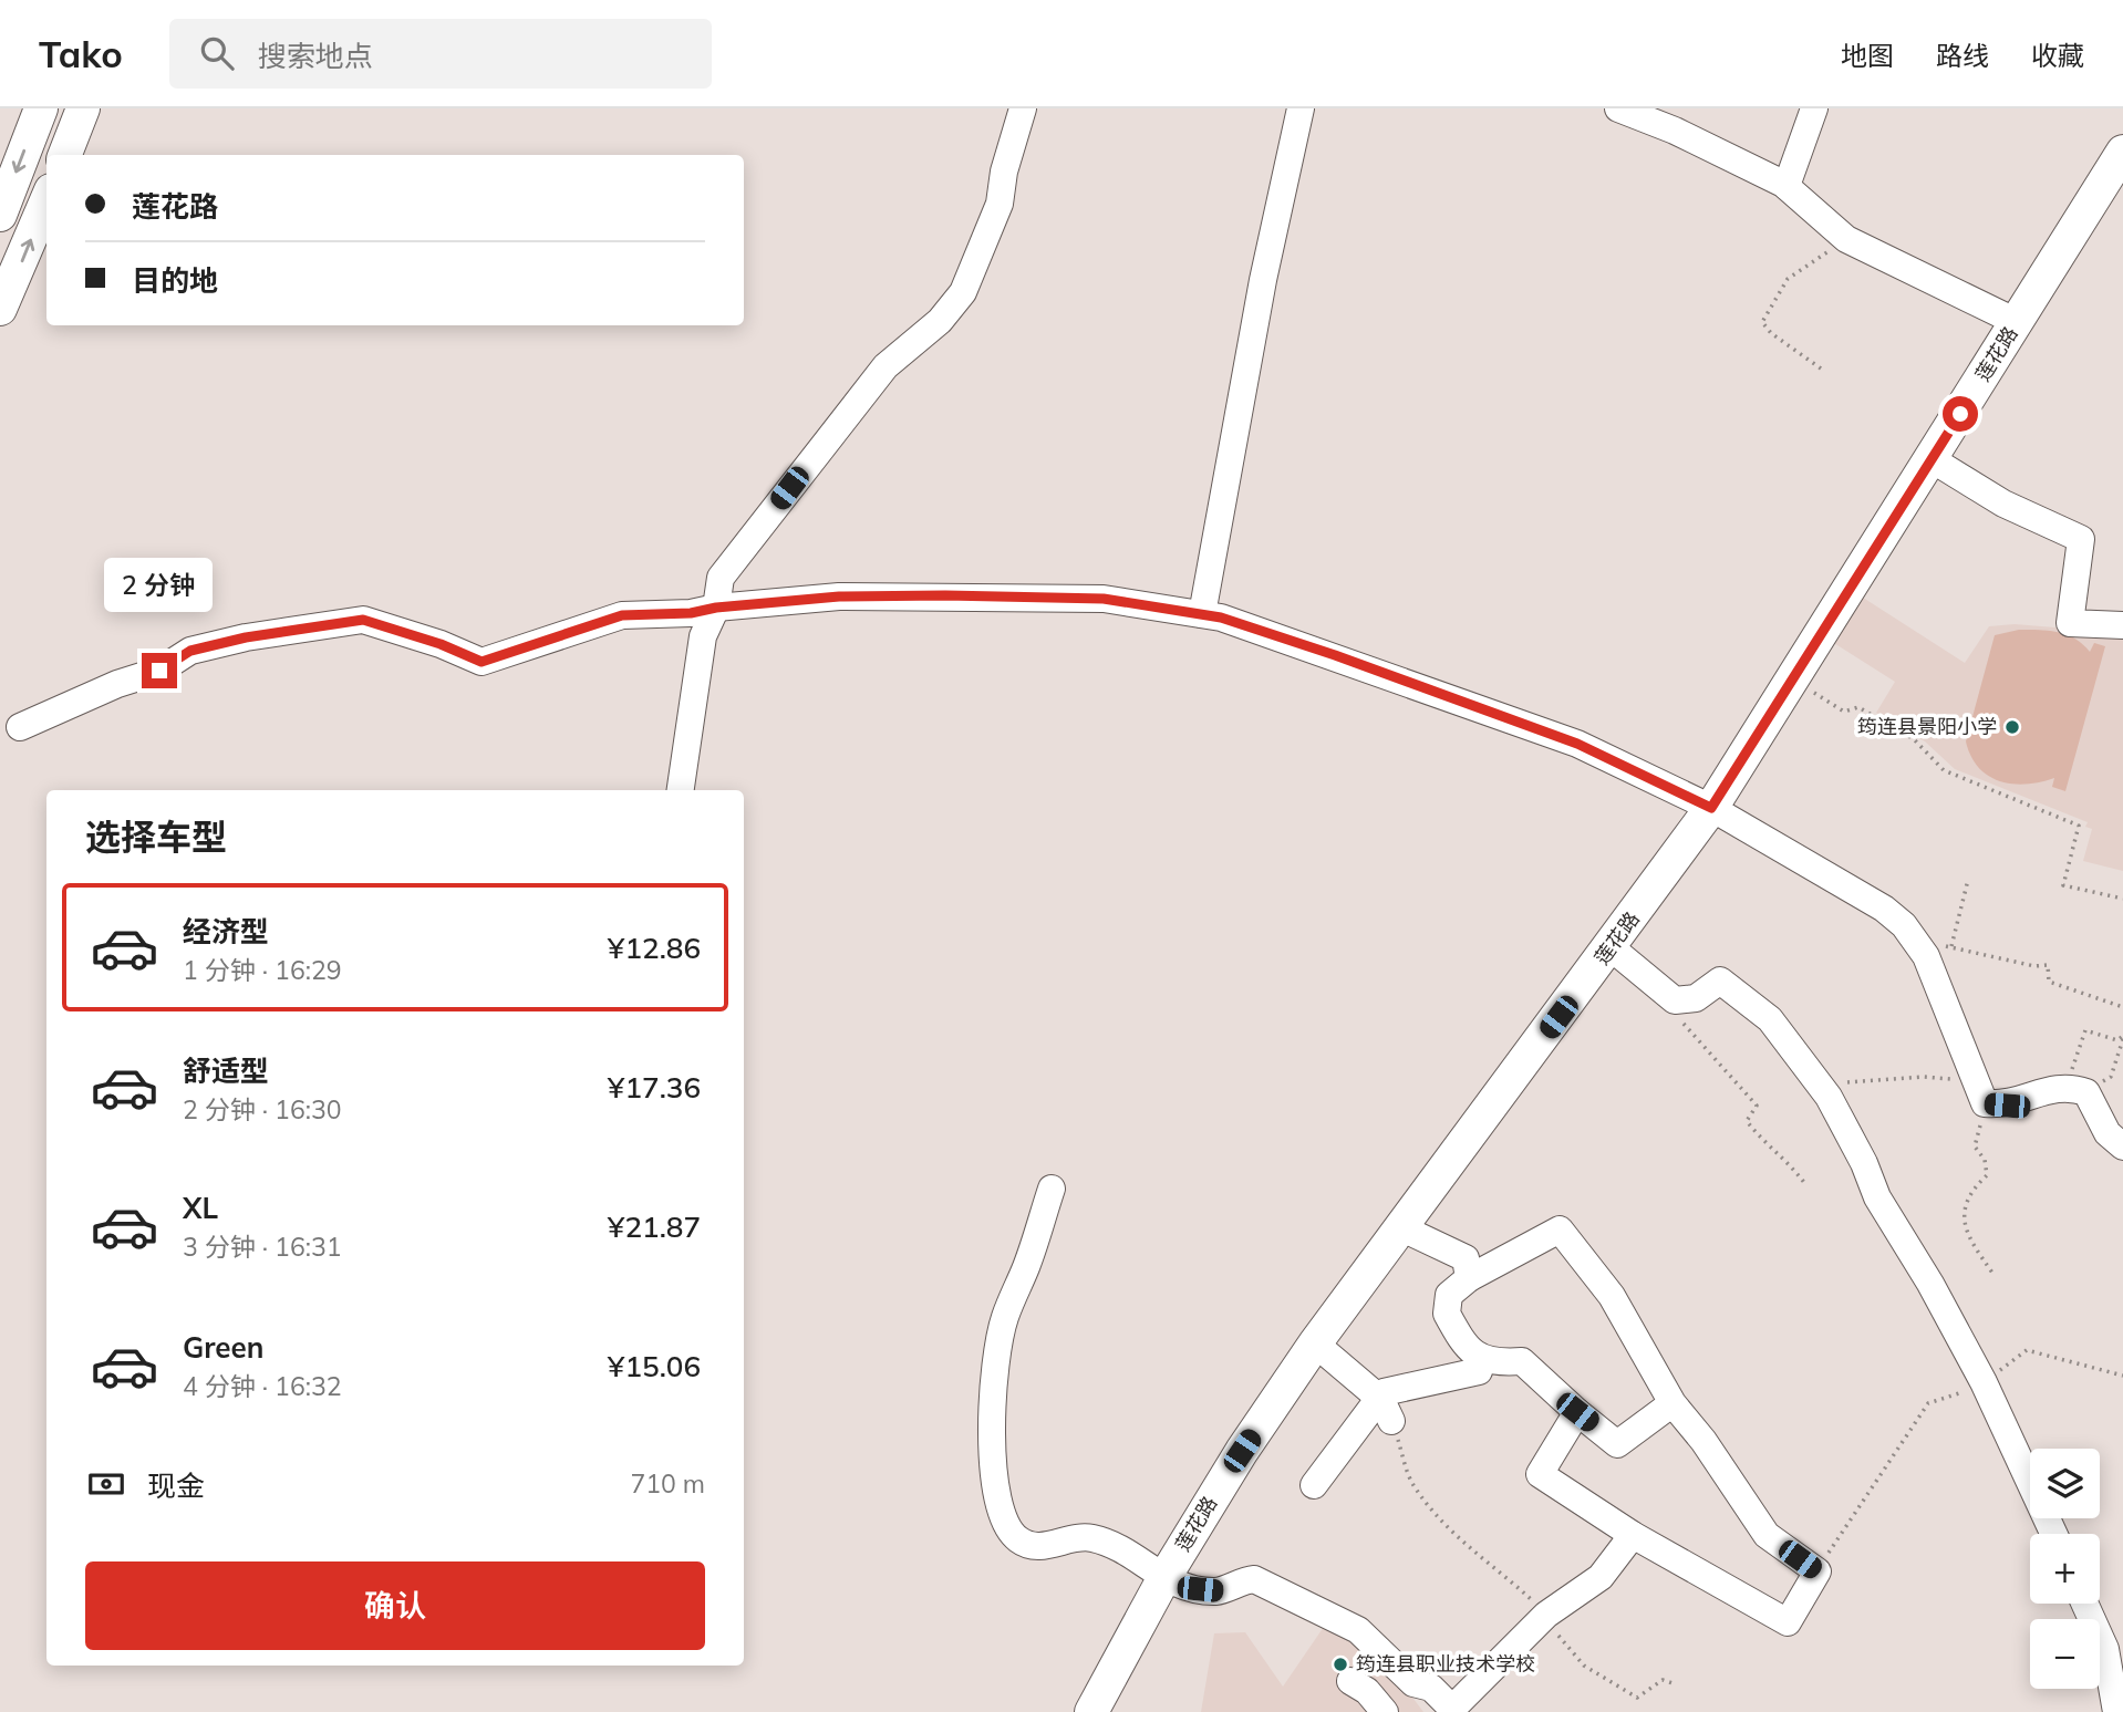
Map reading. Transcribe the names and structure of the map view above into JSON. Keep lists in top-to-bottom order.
{
  "streets": {
    "main road": ["莲花路"]
  },
  "places": ["筠连县景阳小学", "筠连县职业技术学校"],
  "page": {
    "header": "Tako",
    "search": "搜索地点",
    "nav": ["地图", "路线", "收藏"],
    "banner": ["莲花路", "目的地"],
    "bubble": "2 分钟",
    "heading": "选择车型",
    "list": [
      {
        "name": "经济型",
        "note": "1 分钟 · 16:29",
        "value": "¥12.86"
      },
      {
        "name": "舒适型",
        "note": "2 分钟 · 16:30",
        "value": "¥17.36"
      },
      {
        "name": "XL",
        "note": "3 分钟 · 16:31",
        "value": "¥21.87"
      },
      {
        "name": "Green",
        "note": "4 分钟 · 16:32",
        "value": "¥15.06"
      }
    ],
    "pay": ["现金", "710 m"],
    "map_buttons": ["+", "−"],
    "buttons": "确认"
  }
}
